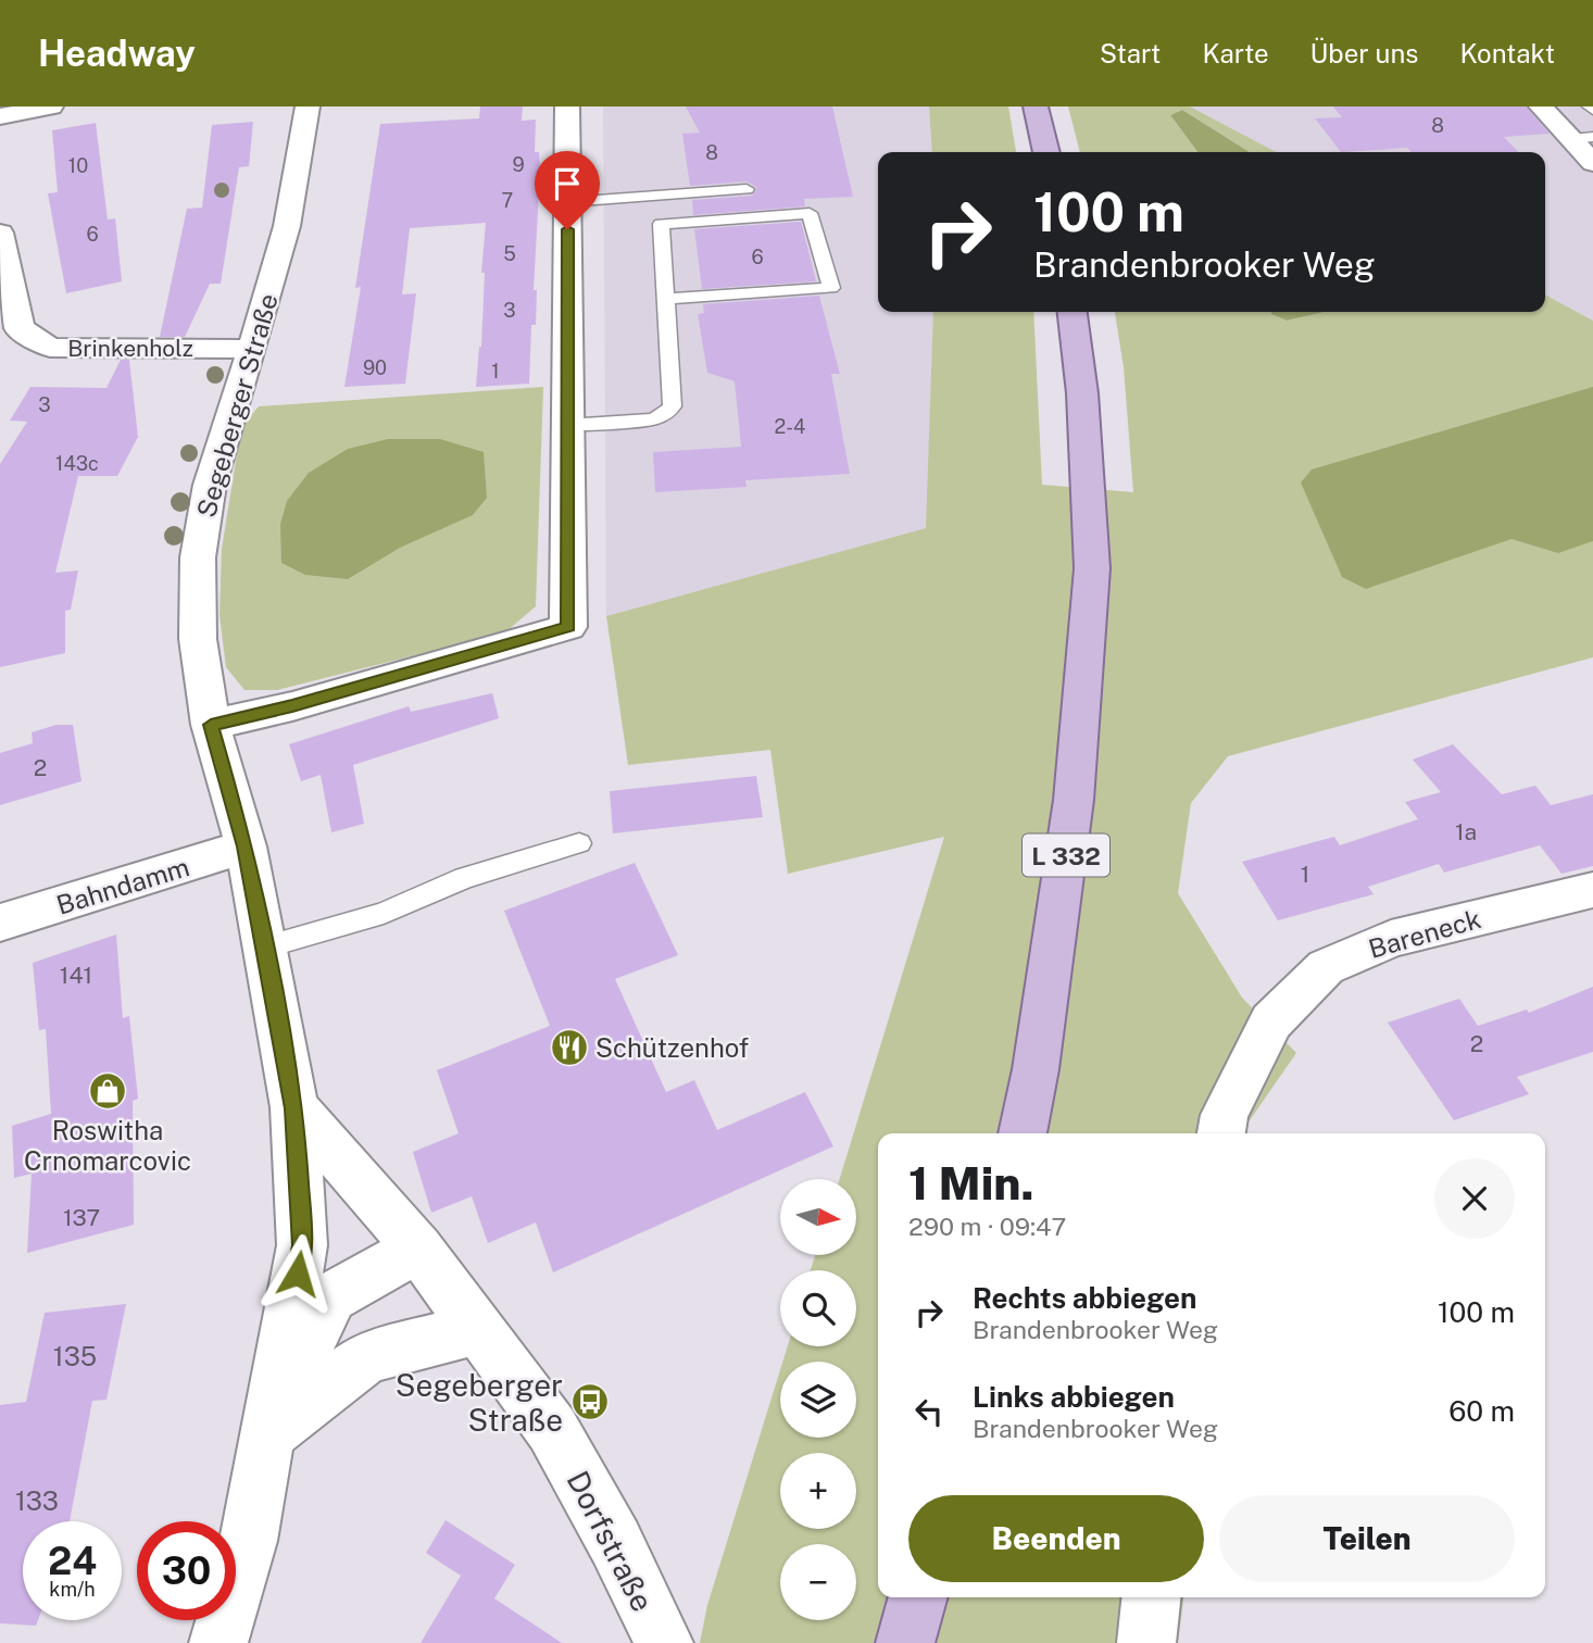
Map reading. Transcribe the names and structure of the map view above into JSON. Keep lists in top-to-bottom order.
{
  "streets": {
    "main road": ["L 332"],
    "street": [
      "Brinkenholz",
      "Segeberger Straße",
      "Bahndamm",
      "Bareneck",
      "Dorfstraße"
    ]
  },
  "crossings": [
    ["Brinkenholz", "Segeberger Straße"],
    ["Segeberger Straße", "Bahndamm"]
  ],
  "places": {
    "restaurant": ["Schützenhof"],
    "shop": ["Roswitha Crnomarcovic"],
    "bus stop": ["Segeberger Straße"]
  },
  "house_numbers": [
    "8",
    "8",
    "9",
    "10",
    "7",
    "6",
    "5",
    "6",
    "3",
    "90",
    "1",
    "3",
    "2-4",
    "143c",
    "2",
    "1a",
    "1",
    "141",
    "2",
    "137",
    "135",
    "133"
  ],
  "north": "right",
  "page": {
    "header": "Headway",
    "nav": [
      "Start",
      "Karte",
      "Über uns",
      "Kontakt"
    ],
    "turn": ["100 m", "Brandenbrooker Weg"],
    "heading": ["1 Min.", "290 m · 09:47"],
    "map_buttons": ["+", "−"],
    "list": [
      {
        "name": "Rechts abbiegen",
        "note": "Brandenbrooker Weg",
        "value": "100 m"
      },
      {
        "name": "Links abbiegen",
        "note": "Brandenbrooker Weg",
        "value": "60 m"
      }
    ],
    "buttons": ["Beenden", "Teilen"],
    "speed": "24 km/h",
    "limit": "30"
  }
}
